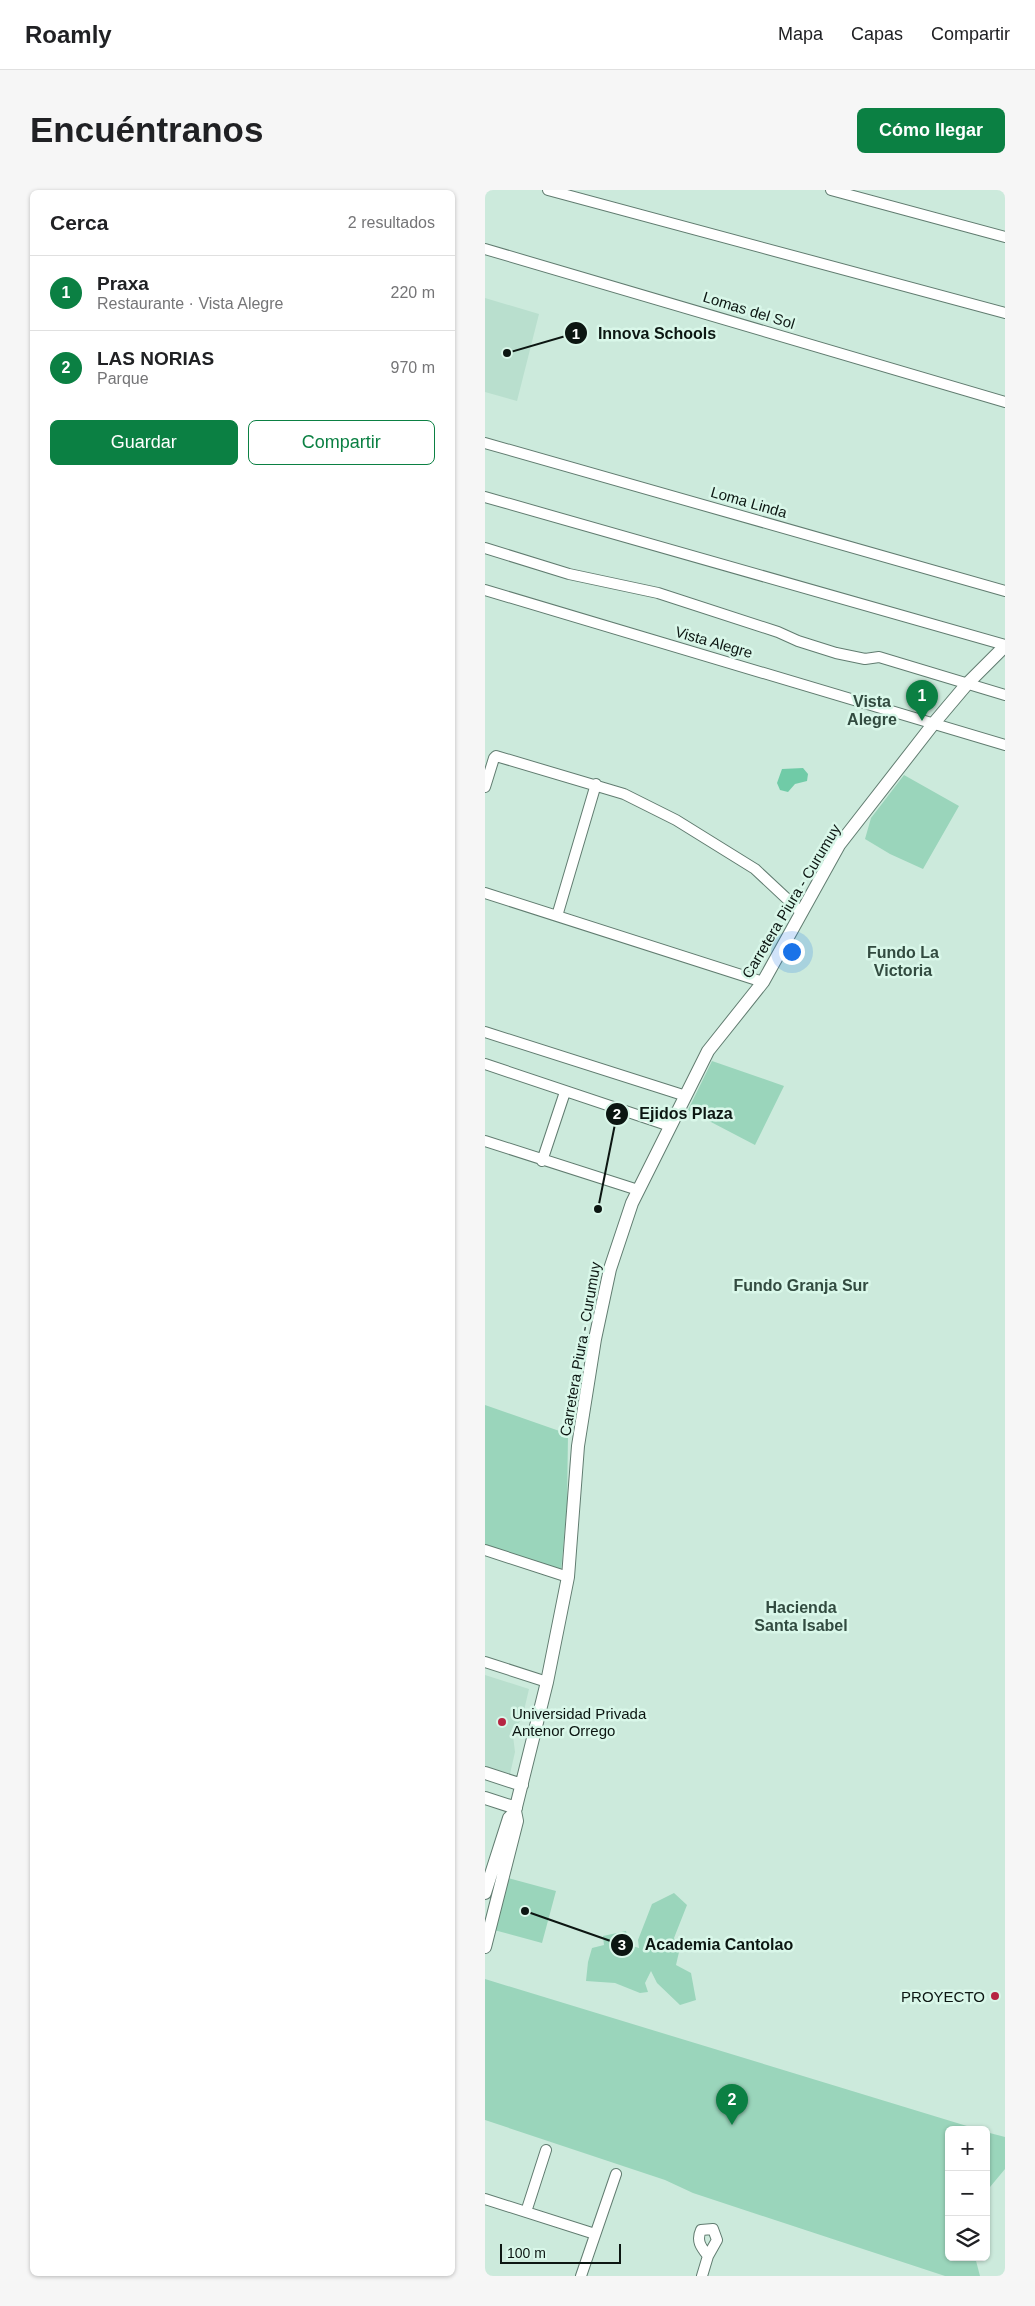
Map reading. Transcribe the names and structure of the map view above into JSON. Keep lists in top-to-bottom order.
{
  "streets": {
    "main road": ["Carretera Piura - Curumuy"],
    "street": ["Lomas del Sol", "Loma Linda", "Vista Alegre"]
  },
  "crossings": [
    ["Vista Alegre", "Carretera Piura - Curumuy"]
  ],
  "districts": [
    "Vista Alegre",
    "Fundo La Victoria",
    "Fundo Granja Sur",
    "Hacienda Santa Isabel"
  ],
  "places": [
    "Innova Schools",
    "Ejidos Plaza",
    "Universidad Privada Antenor Orrego",
    "Academia Cantolao",
    "PROYECTO"
  ],
  "scale_bar": "100 m",
  "page": {
    "header": "Roamly",
    "nav": ["Mapa", "Capas", "Compartir"],
    "buttons": [
      "Cómo llegar",
      ["Guardar", "Compartir"]
    ],
    "title": "Encuéntranos",
    "heading": ["Cerca", "2 resultados"],
    "list": [
      {
        "mark": "1",
        "name": "Praxa",
        "note": "Restaurante · Vista Alegre",
        "value": "220 m"
      },
      {
        "mark": "2",
        "name": "LAS NORIAS",
        "note": "Parque",
        "value": "970 m"
      }
    ],
    "pins": ["1", "2"],
    "map_buttons": ["+", "−"],
    "scale": "100 m"
  }
}
